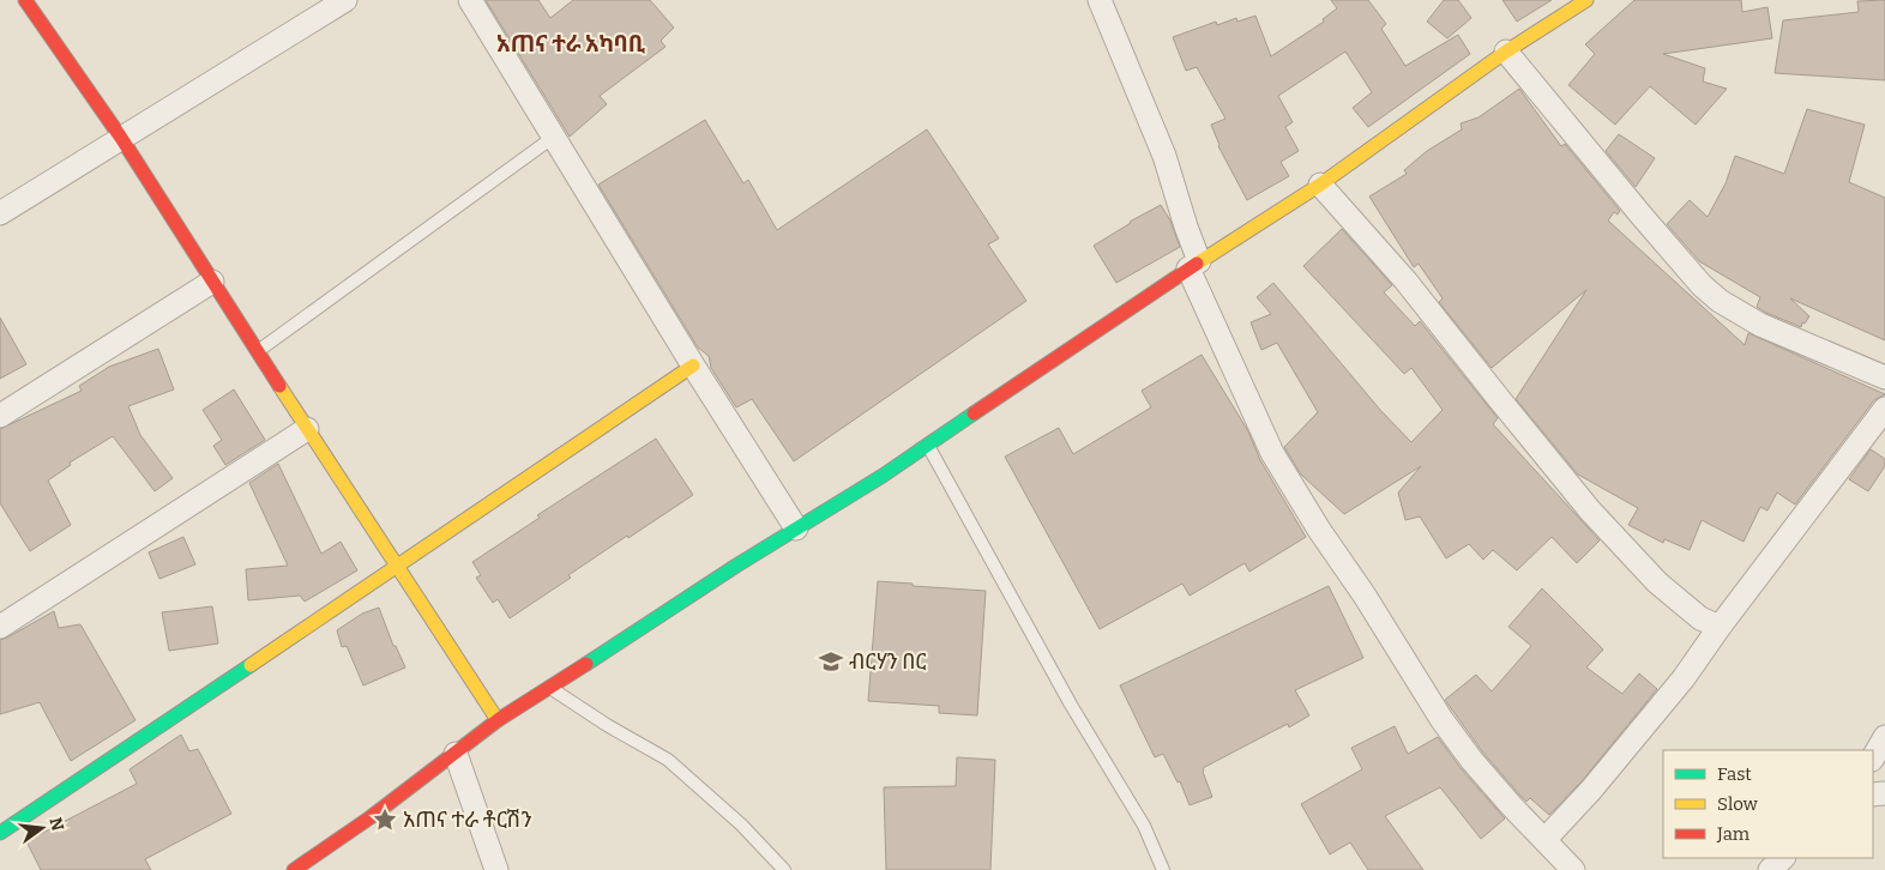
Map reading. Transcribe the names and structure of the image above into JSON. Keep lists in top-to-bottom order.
{
  "districts": ["አጠና ተራ አካባቢ"],
  "places": {
    "school or university": ["ብርሃን በር"],
    "place": ["አጠና ተራ ቶርሽን"]
  },
  "legend": ["Fast", "Slow", "Jam"],
  "north": "right"
}
